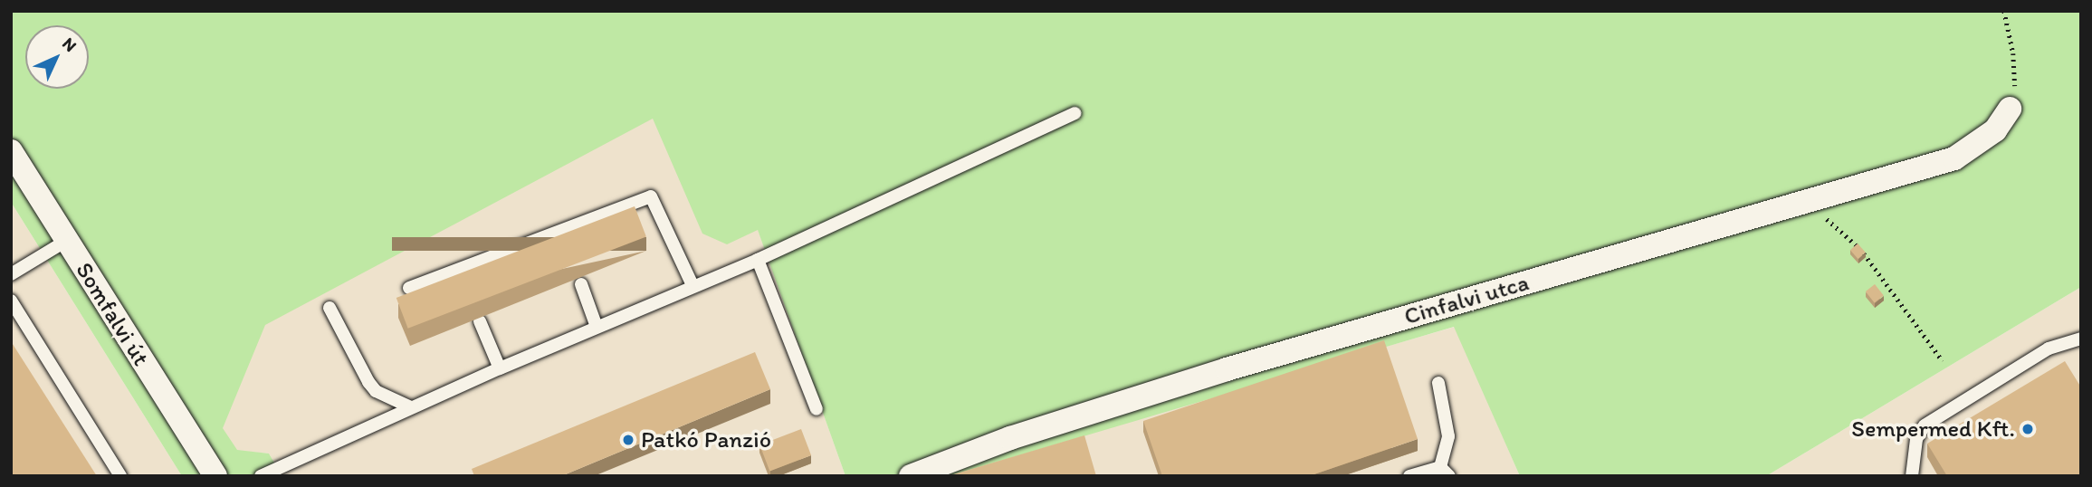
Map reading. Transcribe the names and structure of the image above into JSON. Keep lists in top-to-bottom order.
{
  "streets": {
    "street": ["Cinfalvi utca", "Somfalvi út"]
  },
  "places": ["Sempermed Kft.", "Patkó Panzió"],
  "north": "top right"
}
